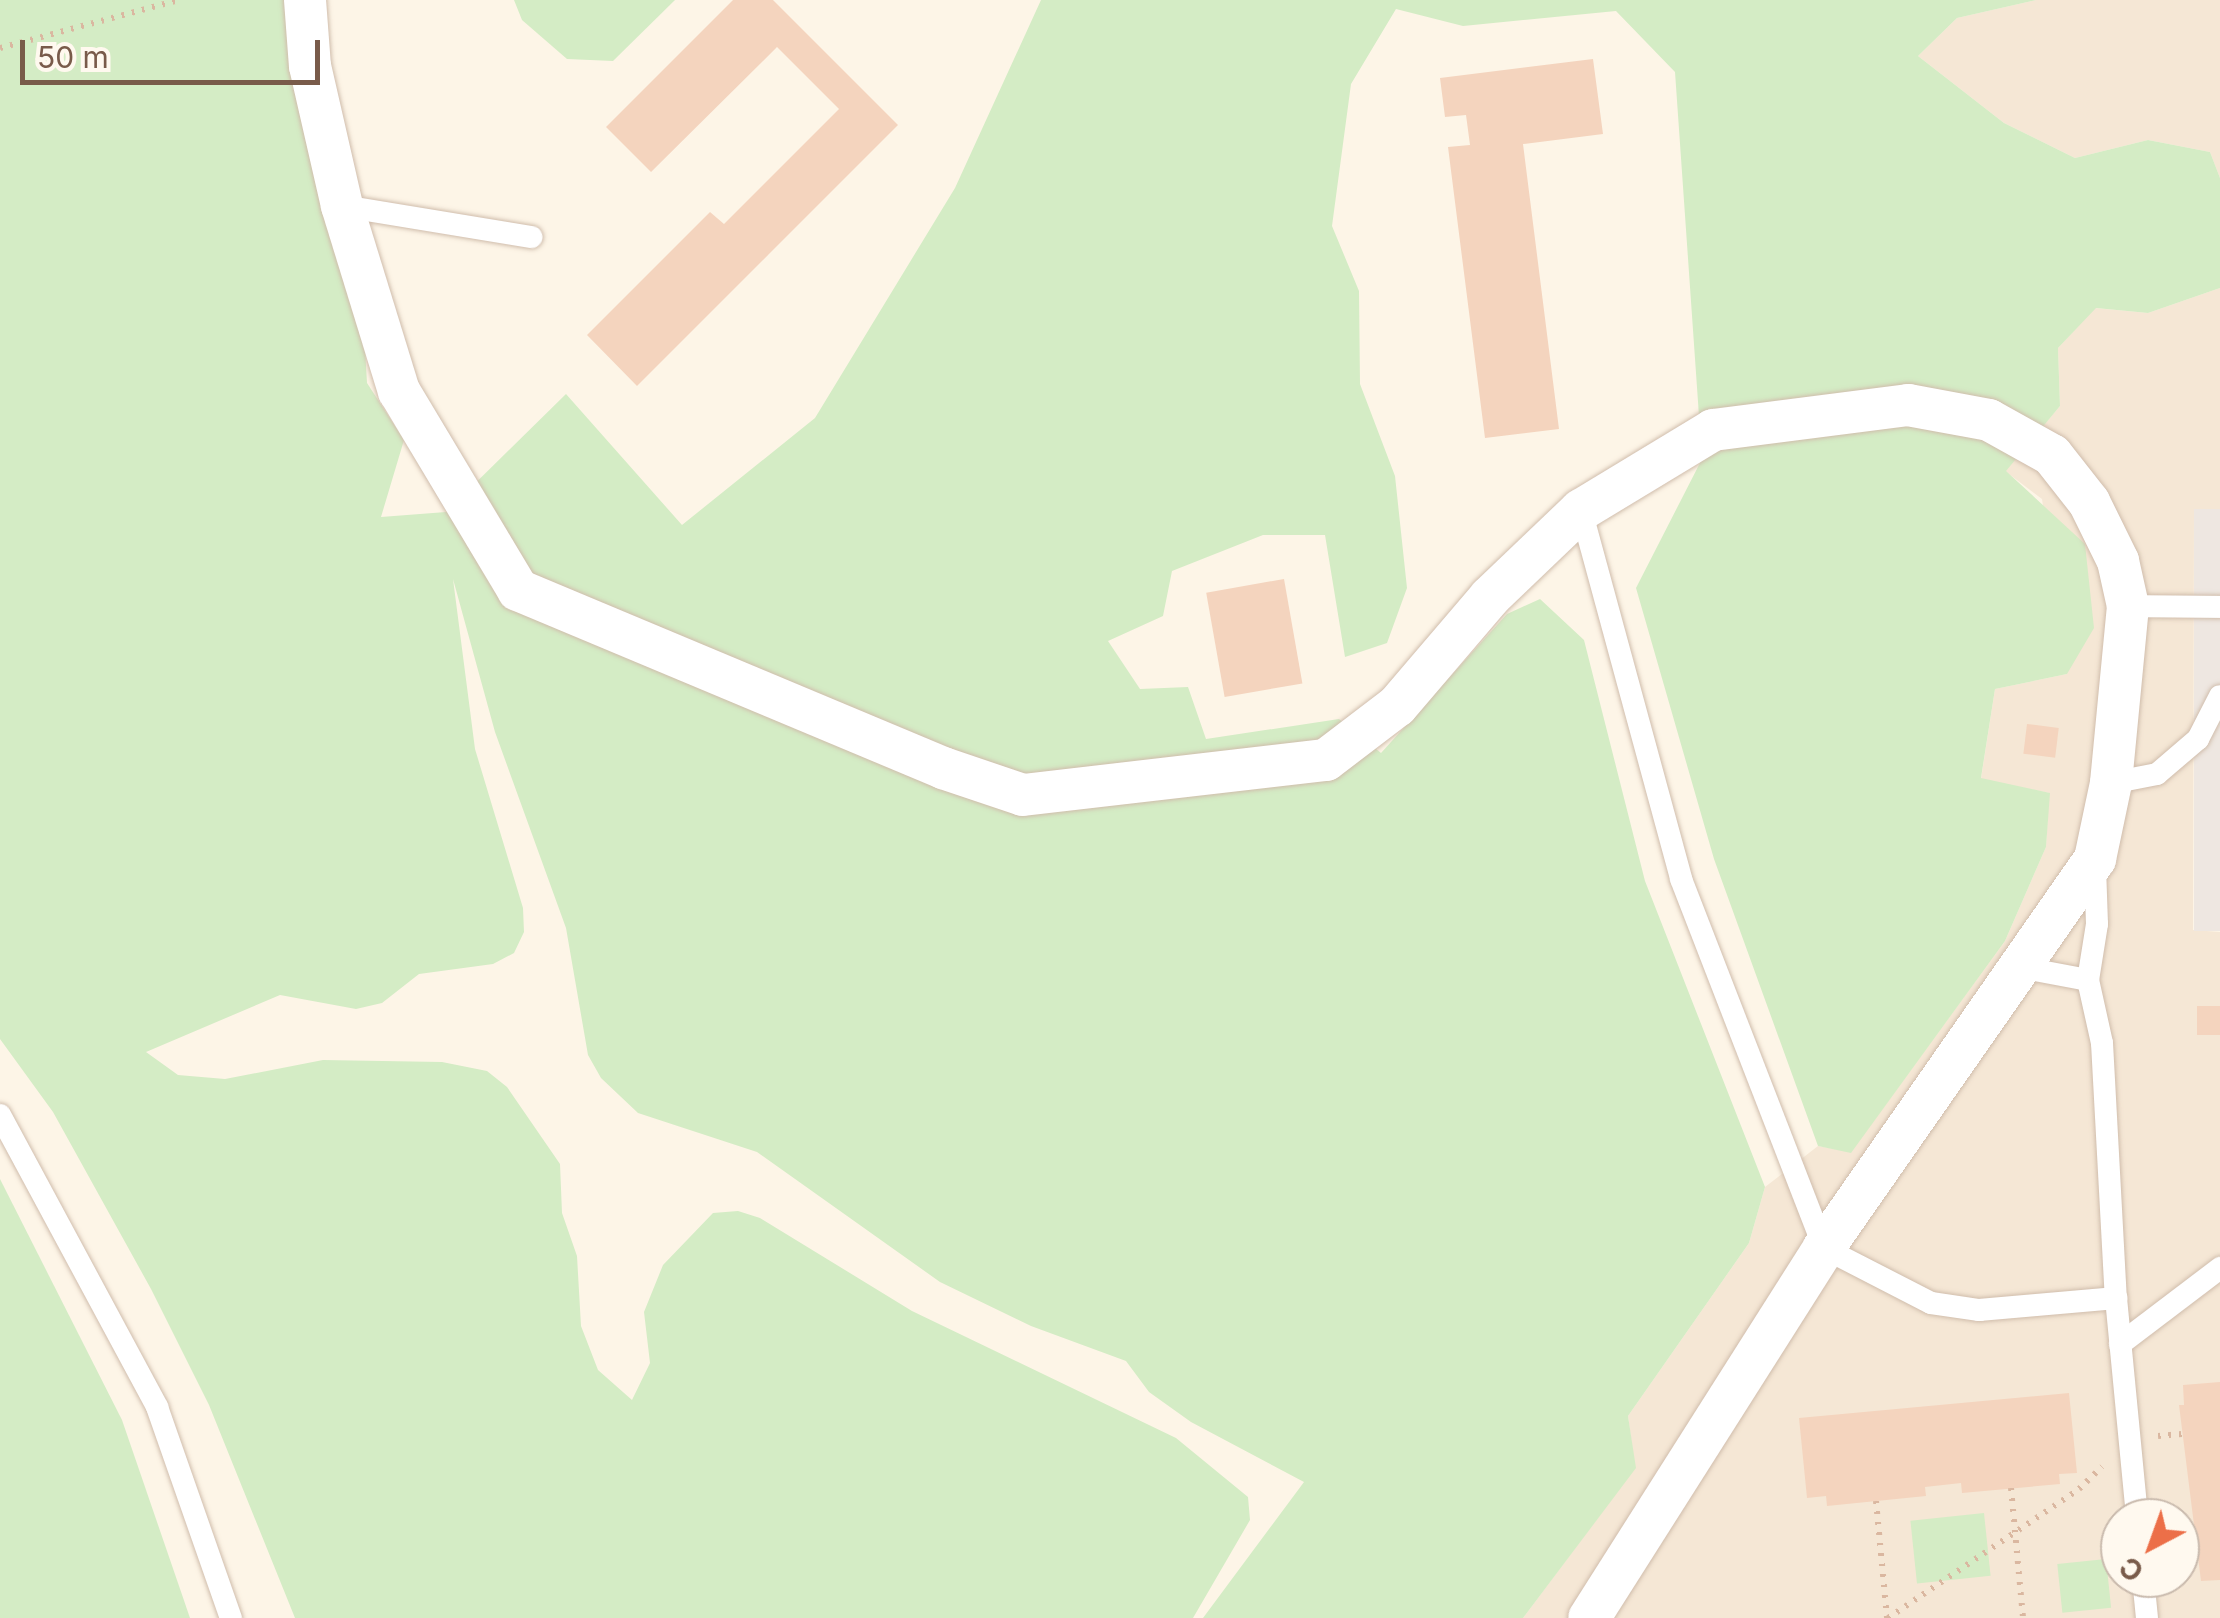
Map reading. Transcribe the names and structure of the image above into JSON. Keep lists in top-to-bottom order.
{
  "scale_bar": "50 m",
  "north": "bottom left"
}
